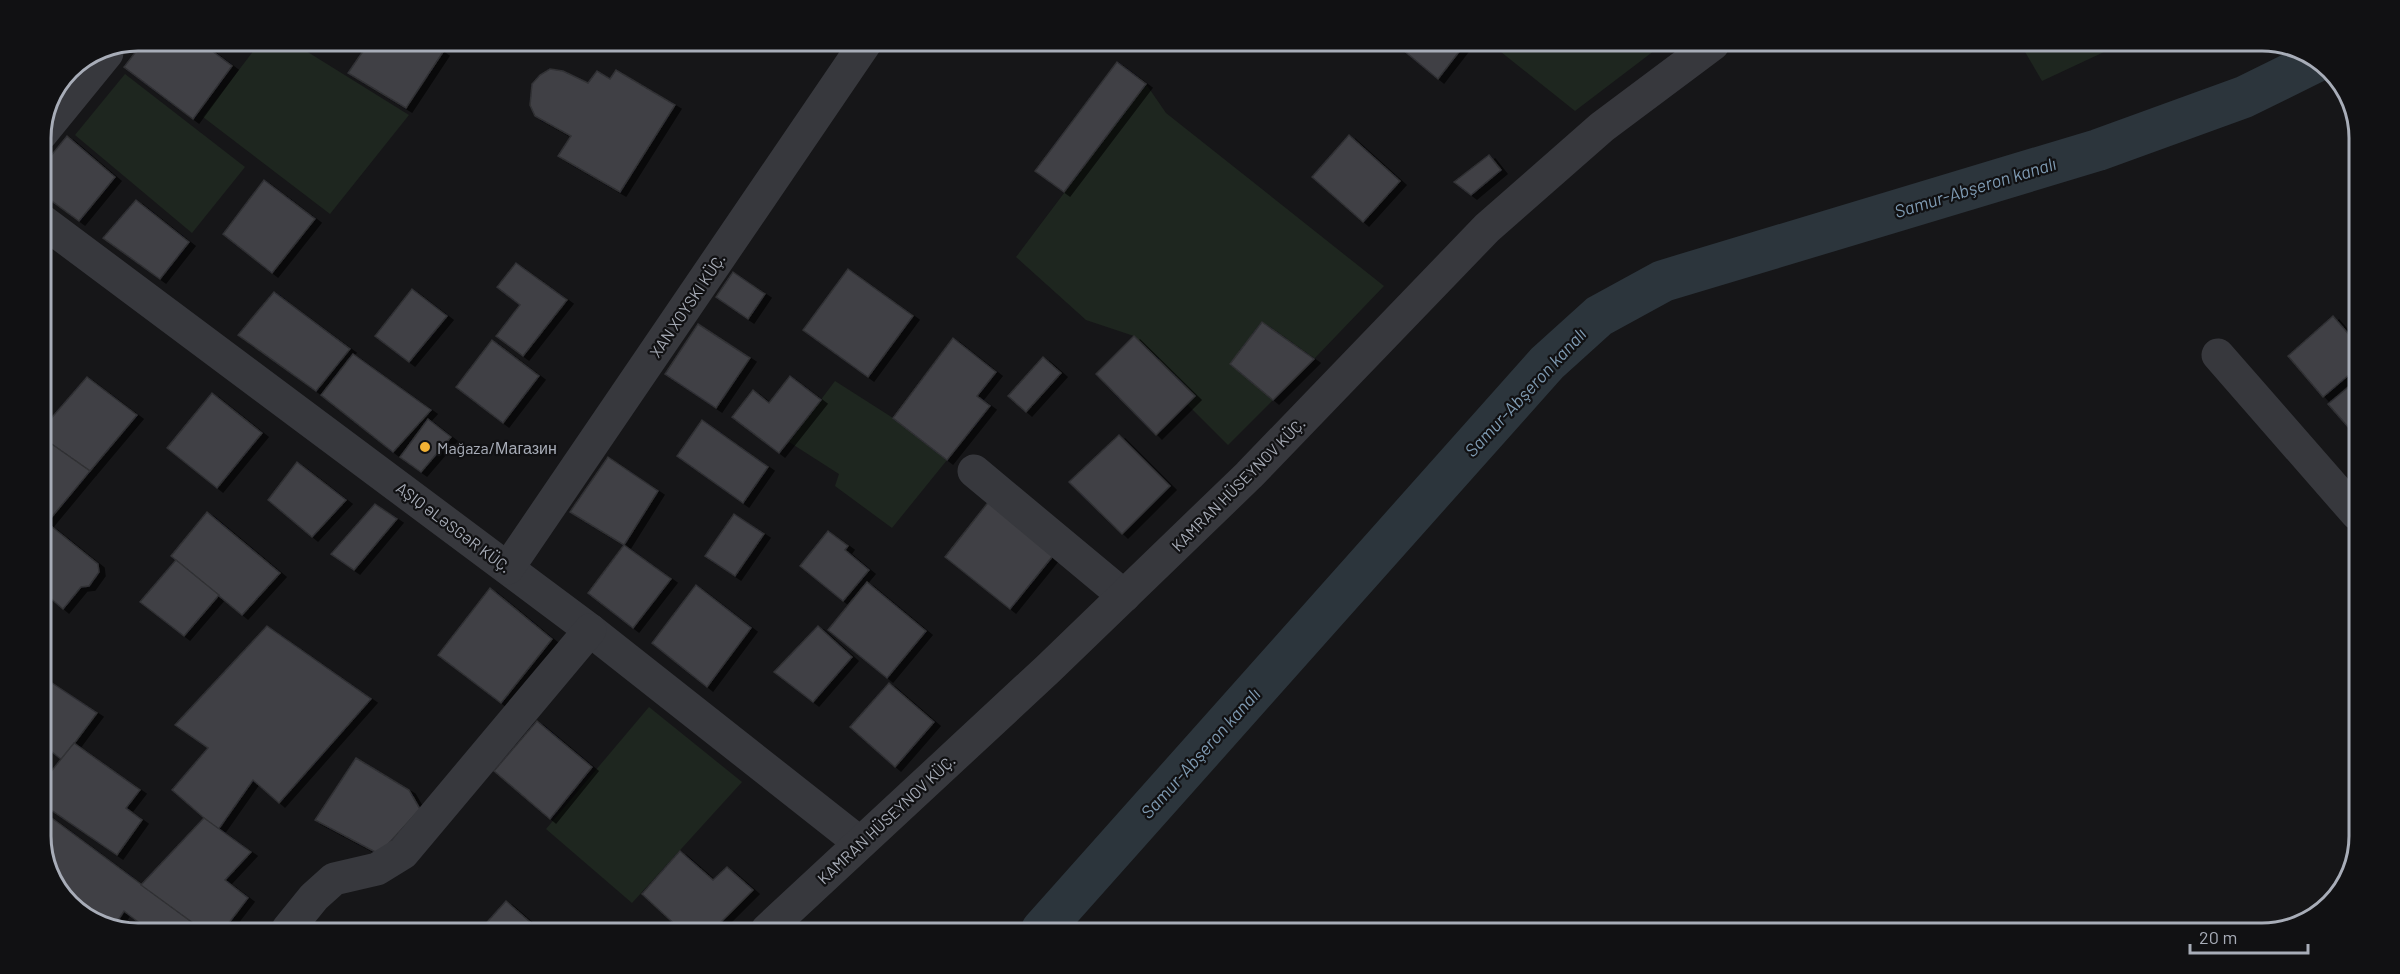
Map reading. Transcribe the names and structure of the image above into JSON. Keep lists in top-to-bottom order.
{
  "streets": {
    "street": ["XAN XOYSKI KÜÇ.", "KAMRAN HÜSEYNOV KÜÇ."]
  },
  "water": ["Samur-Abşeron kanalı"],
  "places": ["Mağaza/Магазин"],
  "scale_bar": "20 m"
}
